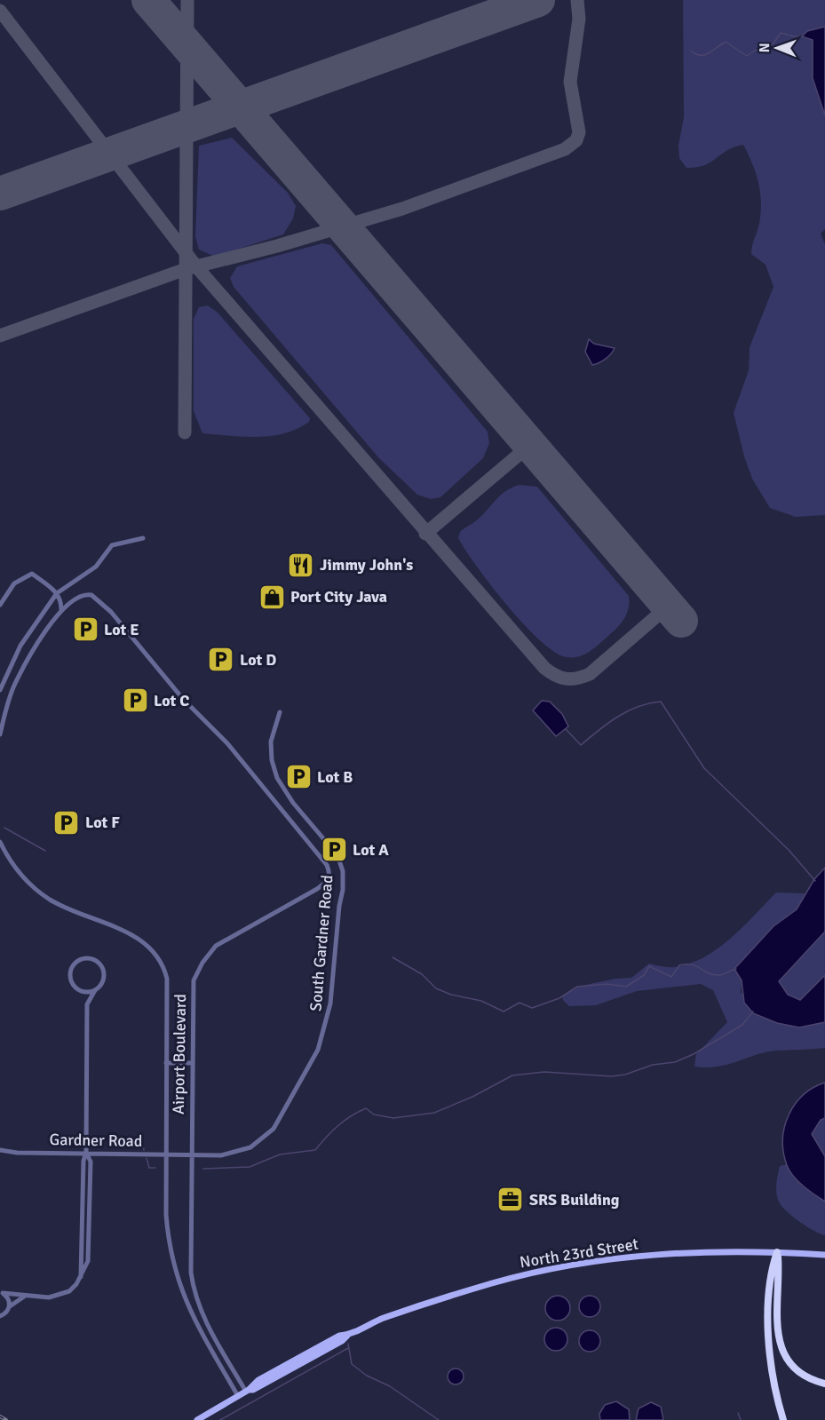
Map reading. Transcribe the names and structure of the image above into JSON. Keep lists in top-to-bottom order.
{
  "streets": {
    "main road": ["North 23rd Street"],
    "street": ["South Gardner Road", "Airport Boulevard", "Gardner Road"]
  },
  "crossings": [
    ["South Gardner Road", "Airport Boulevard"],
    ["South Gardner Road", "Gardner Road"],
    ["Airport Boulevard", "Gardner Road"],
    ["Airport Boulevard", "North 23rd Street"]
  ],
  "places": {
    "restaurant": ["Jimmy John's"],
    "shop": ["Port City Java"],
    "parking": [
      "Lot E",
      "Lot D",
      "Lot C",
      "Lot B",
      "Lot F",
      "Lot A"
    ],
    "office": ["SRS Building"]
  },
  "north": "left"
}
